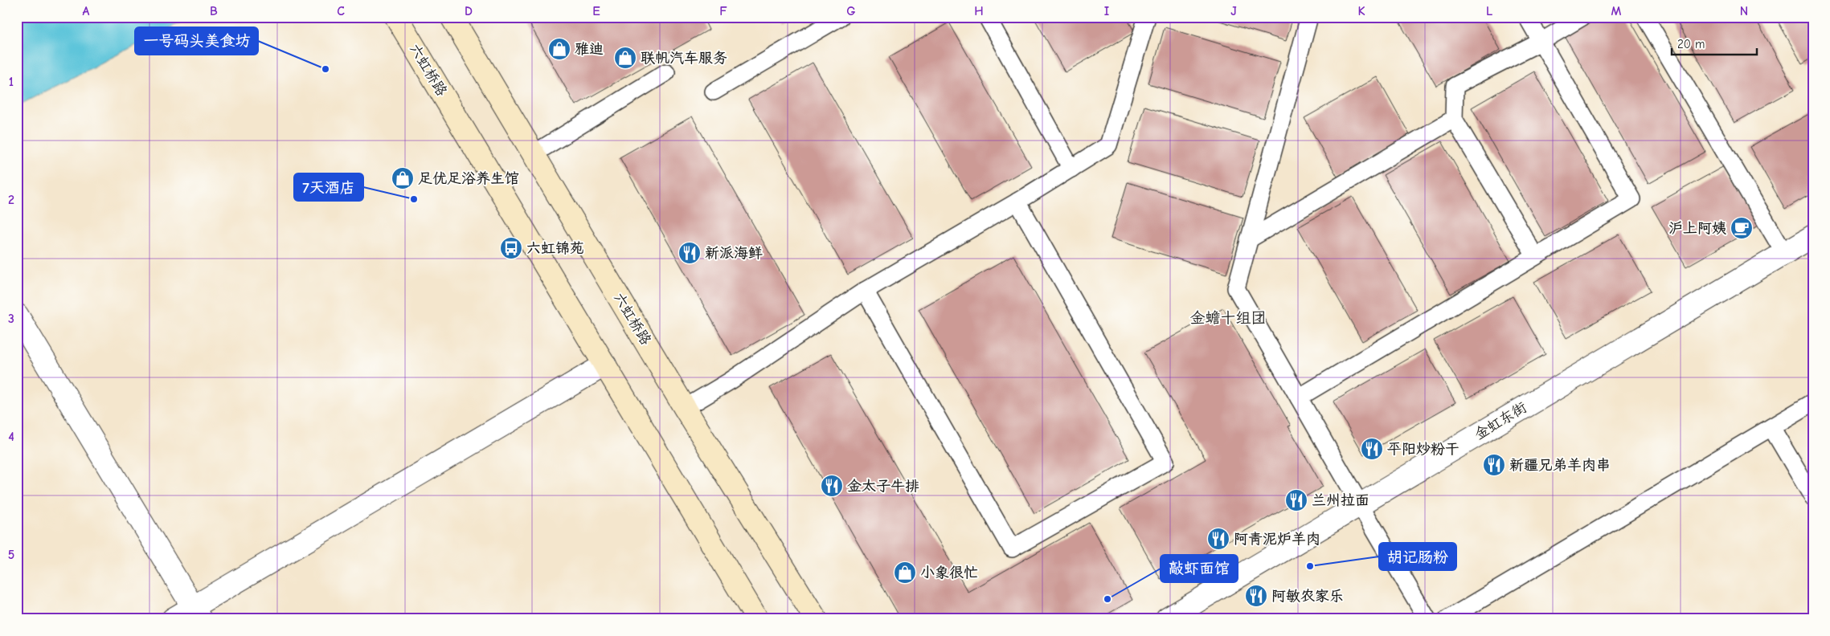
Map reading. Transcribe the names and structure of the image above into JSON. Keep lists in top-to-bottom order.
{
  "streets": {
    "main road": ["六虹桥路"],
    "street": ["金虹东街"]
  },
  "districts": ["金蟾十组团"],
  "places": {
    "shop": [
      "雅迪",
      "联帆汽车服务",
      "足优足浴养生馆",
      "小象很忙"
    ],
    "other": [
      "一号码头美食坊",
      "7天酒店",
      "胡记肠粉",
      "敲虾面馆"
    ],
    "cafe": ["沪上阿姨"],
    "bus stop": ["六虹锦苑"],
    "restaurant": [
      "新派海鲜",
      "平阳炒粉干",
      "新疆兄弟羊肉串",
      "金太子牛排",
      "兰州拉面",
      "阿青泥炉羊肉",
      "阿敏农家乐"
    ]
  },
  "scale_bar": "20 m",
  "grid": {
    "columns": [
      "A",
      "B",
      "C",
      "D",
      "E",
      "F",
      "G",
      "H",
      "I",
      "J",
      "K",
      "L",
      "M",
      "N"
    ],
    "rows": [
      "1",
      "2",
      "3",
      "4",
      "5"
    ]
  }
}
